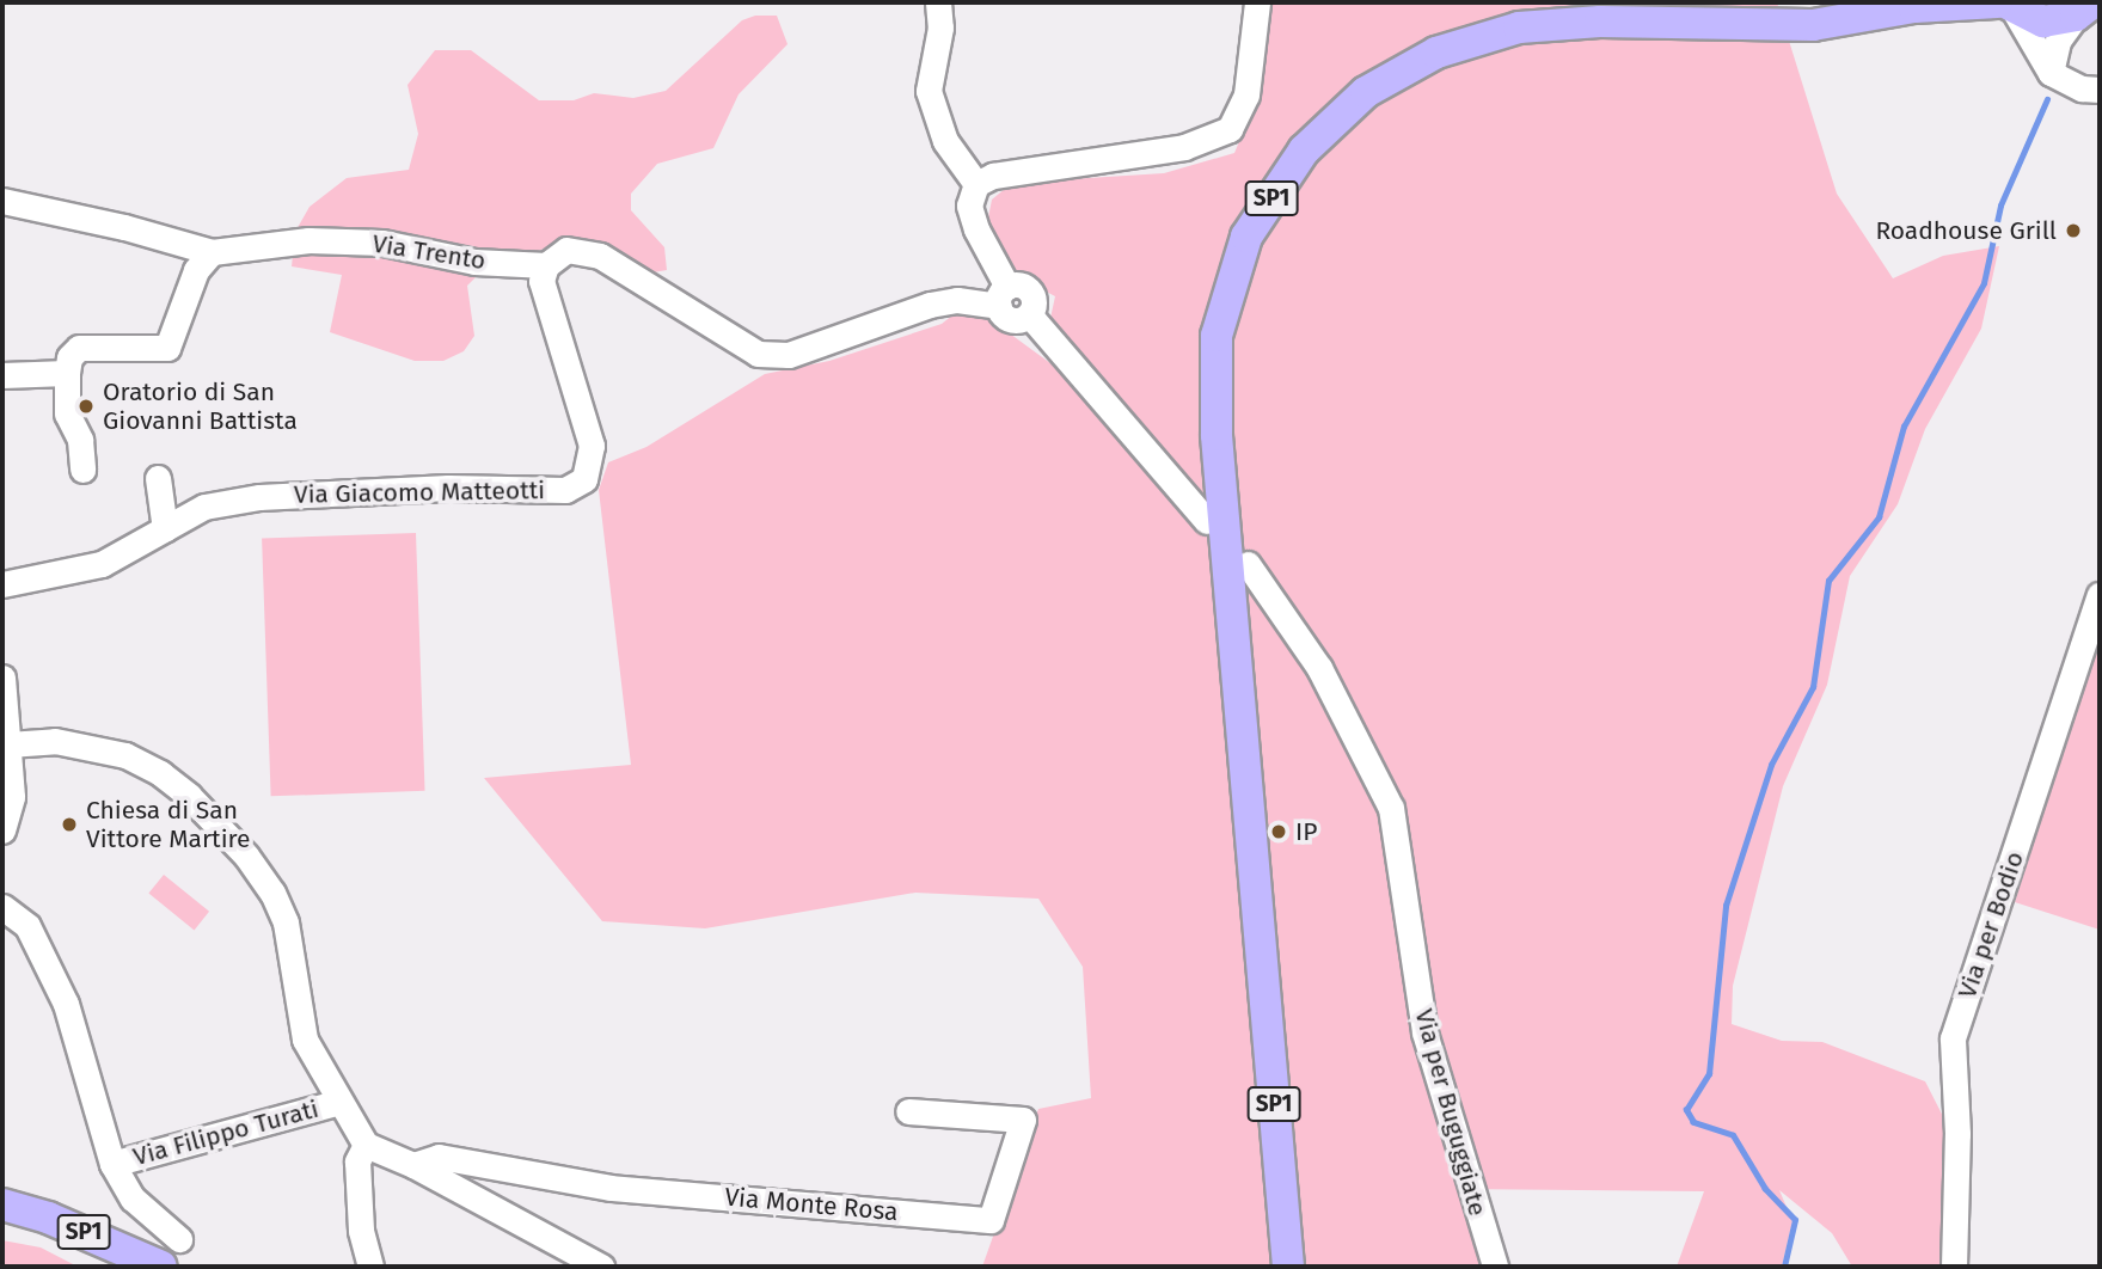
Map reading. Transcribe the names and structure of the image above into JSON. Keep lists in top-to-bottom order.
{
  "streets": {
    "main road": ["SP1"],
    "street": [
      "Via Trento",
      "Via Giacomo Matteotti",
      "Via per Bodio",
      "Via per Buguggiate",
      "Via Filippo Turati",
      "Via Monte Rosa"
    ]
  },
  "crossings": [
    ["Via Trento", "Via Giacomo Matteotti"]
  ],
  "places": [
    "Roadhouse Grill",
    "Oratorio di San Giovanni Battista",
    "Chiesa di San Vittore Martire",
    "IP"
  ]
}
